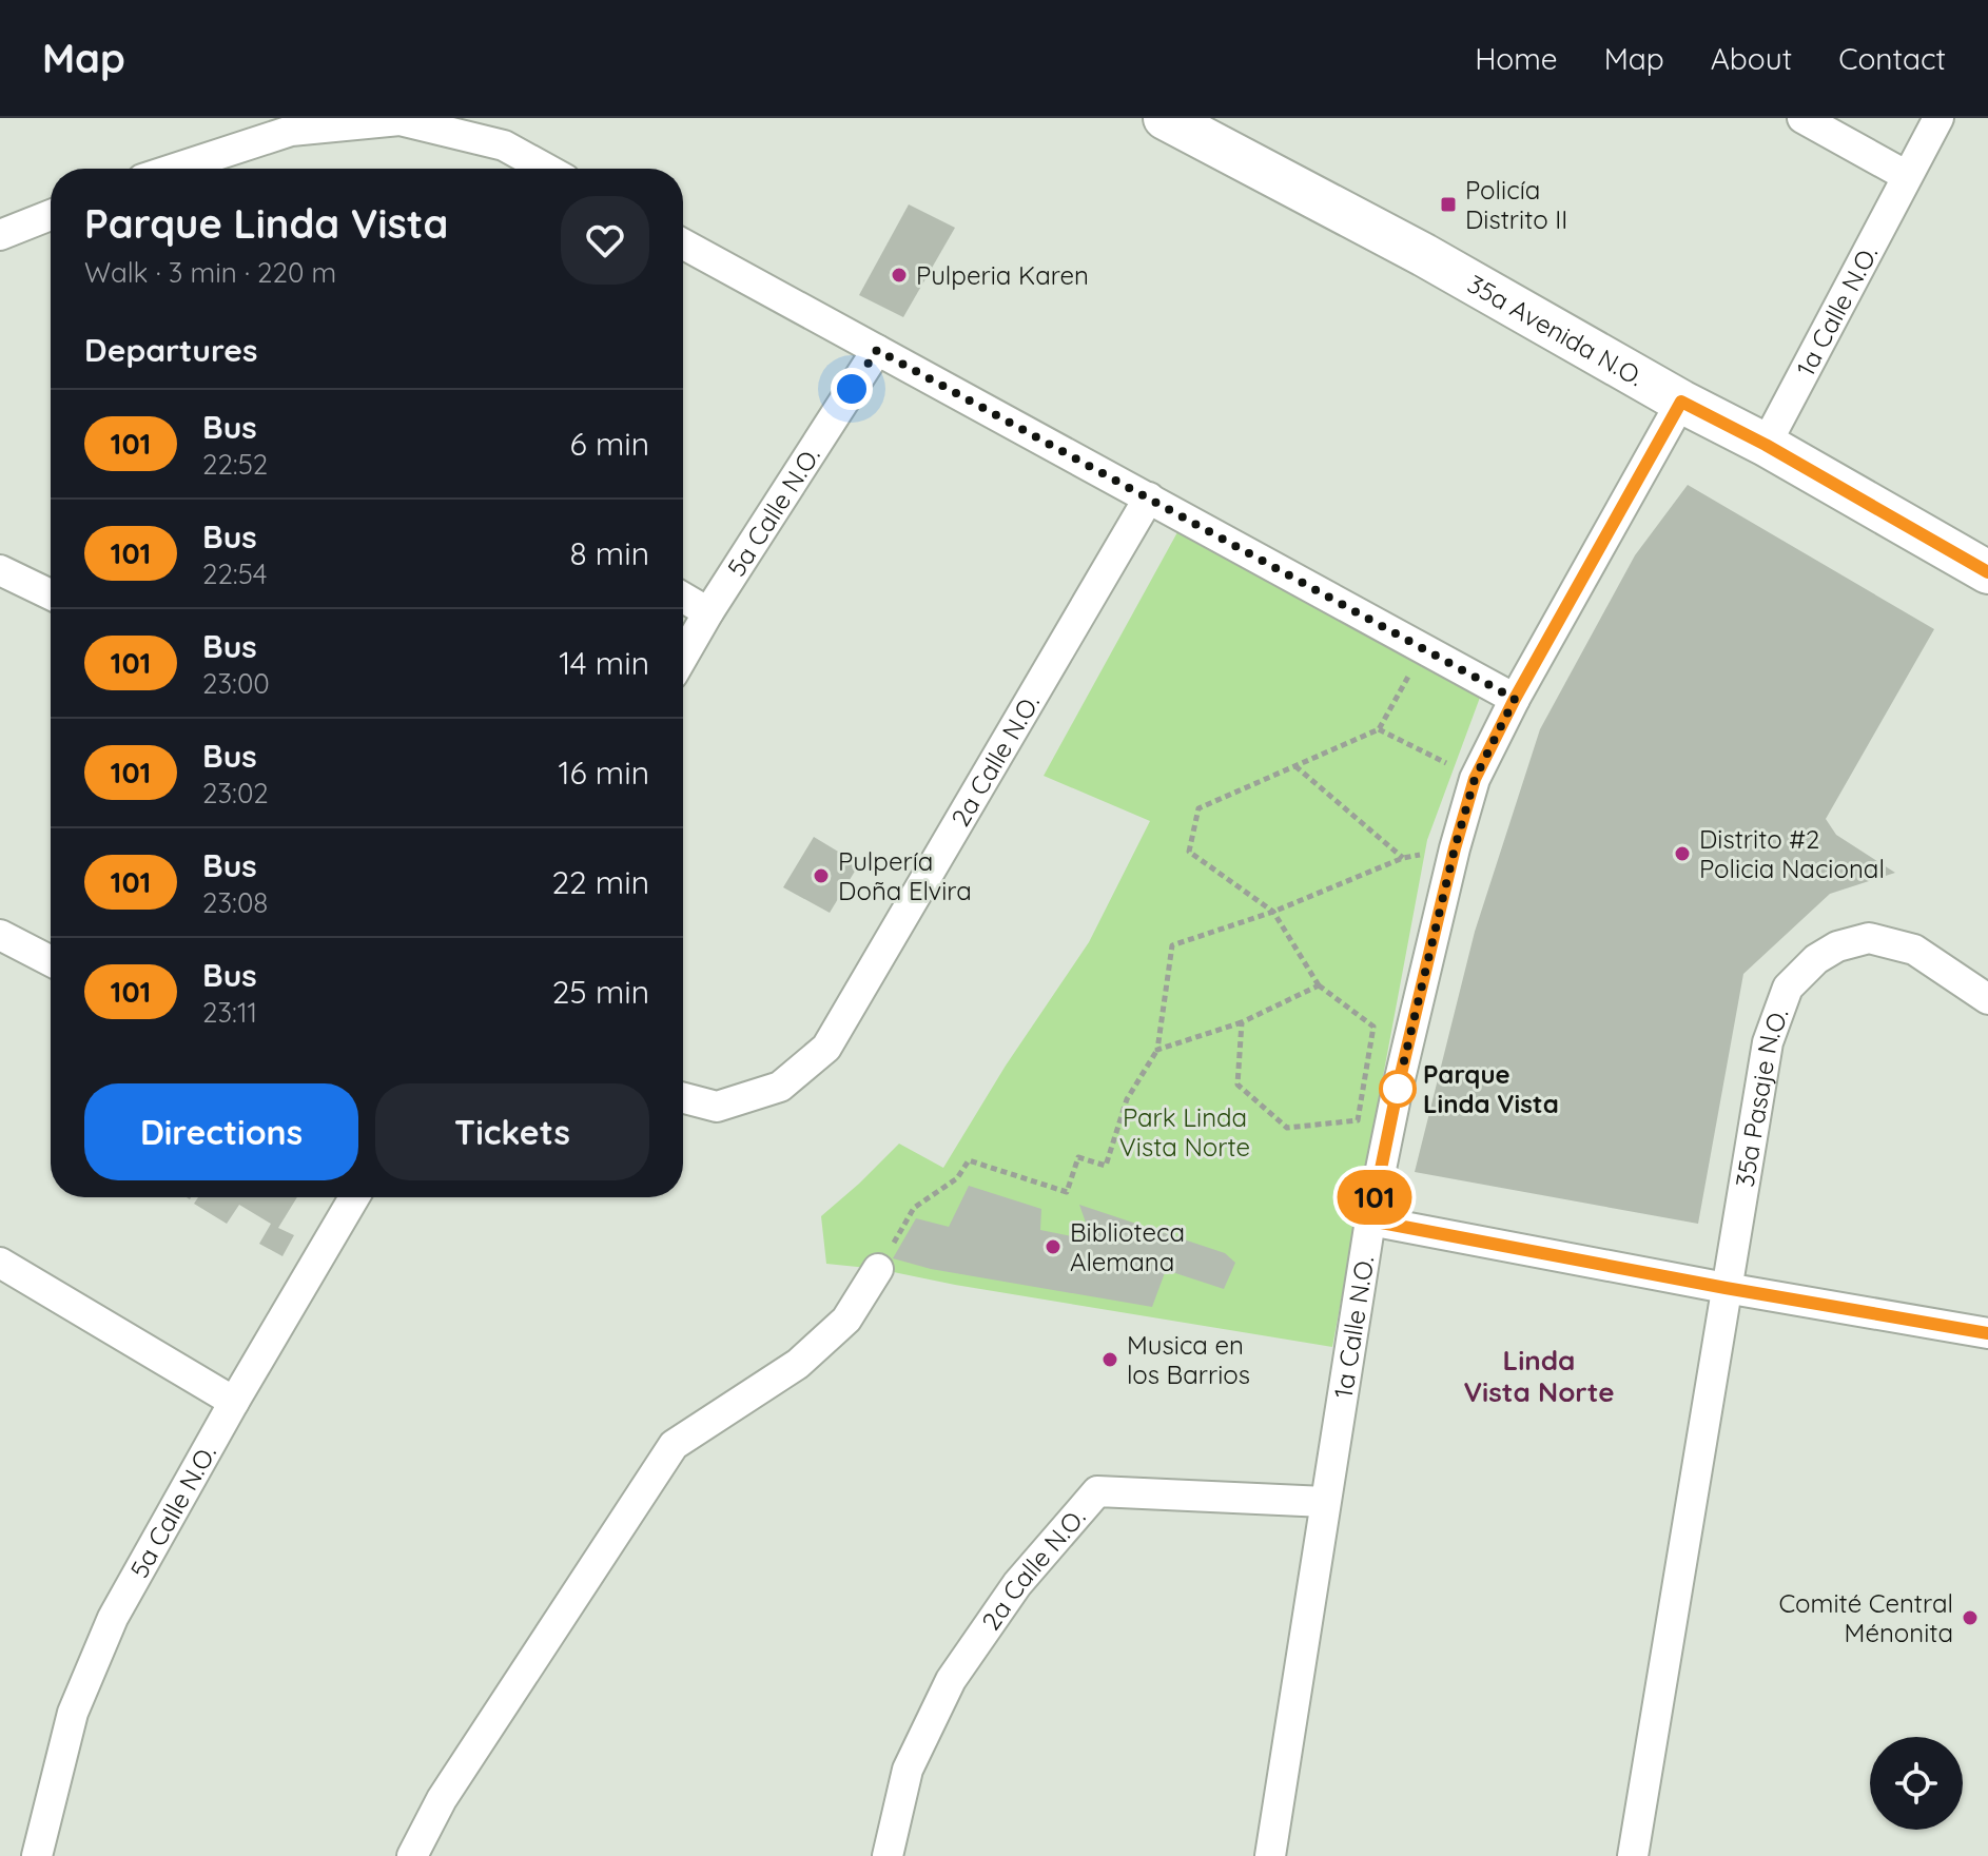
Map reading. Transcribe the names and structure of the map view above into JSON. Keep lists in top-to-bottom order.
{
  "streets": {
    "main road": ["35a Avenida N.O."],
    "street": [
      "1a Calle N.O.",
      "5a Calle N.O.",
      "2a Calle N.O.",
      "35a Pasaje N.O."
    ]
  },
  "crossings": [
    ["1a Calle N.O.", "35a Avenida N.O."],
    ["1a Calle N.O.", "2a Calle N.O."]
  ],
  "districts": ["Linda Vista Norte"],
  "parks": ["Park Linda Vista Norte"],
  "places": {
    "transit": ["Policía Distrito II"],
    "other": [
      "Pulperia Karen",
      "Distrito #2 Policia Nacional",
      "Pulpería Doña Elvira",
      "Parque Linda Vista",
      "Biblioteca Alemana",
      "Musica en los Barrios",
      "Comité Central Ménonita"
    ]
  },
  "lines": ["bus line 101"],
  "page": {
    "header": "Map",
    "nav": [
      "Home",
      "Map",
      "About",
      "Contact"
    ],
    "on_map": "101",
    "heading": [
      ["Parque Linda Vista", "Walk · 3 min · 220 m"],
      "Departures"
    ],
    "list": [
      {
        "mark": "101",
        "name": "Bus",
        "note": "22:52",
        "value": "6 min"
      },
      {
        "mark": "101",
        "name": "Bus",
        "note": "22:54",
        "value": "8 min"
      },
      {
        "mark": "101",
        "name": "Bus",
        "note": "23:00",
        "value": "14 min"
      },
      {
        "mark": "101",
        "name": "Bus",
        "note": "23:02",
        "value": "16 min"
      },
      {
        "mark": "101",
        "name": "Bus",
        "note": "23:08",
        "value": "22 min"
      },
      {
        "mark": "101",
        "name": "Bus",
        "note": "23:11",
        "value": "25 min"
      }
    ],
    "buttons": ["Directions", "Tickets"]
  }
}
